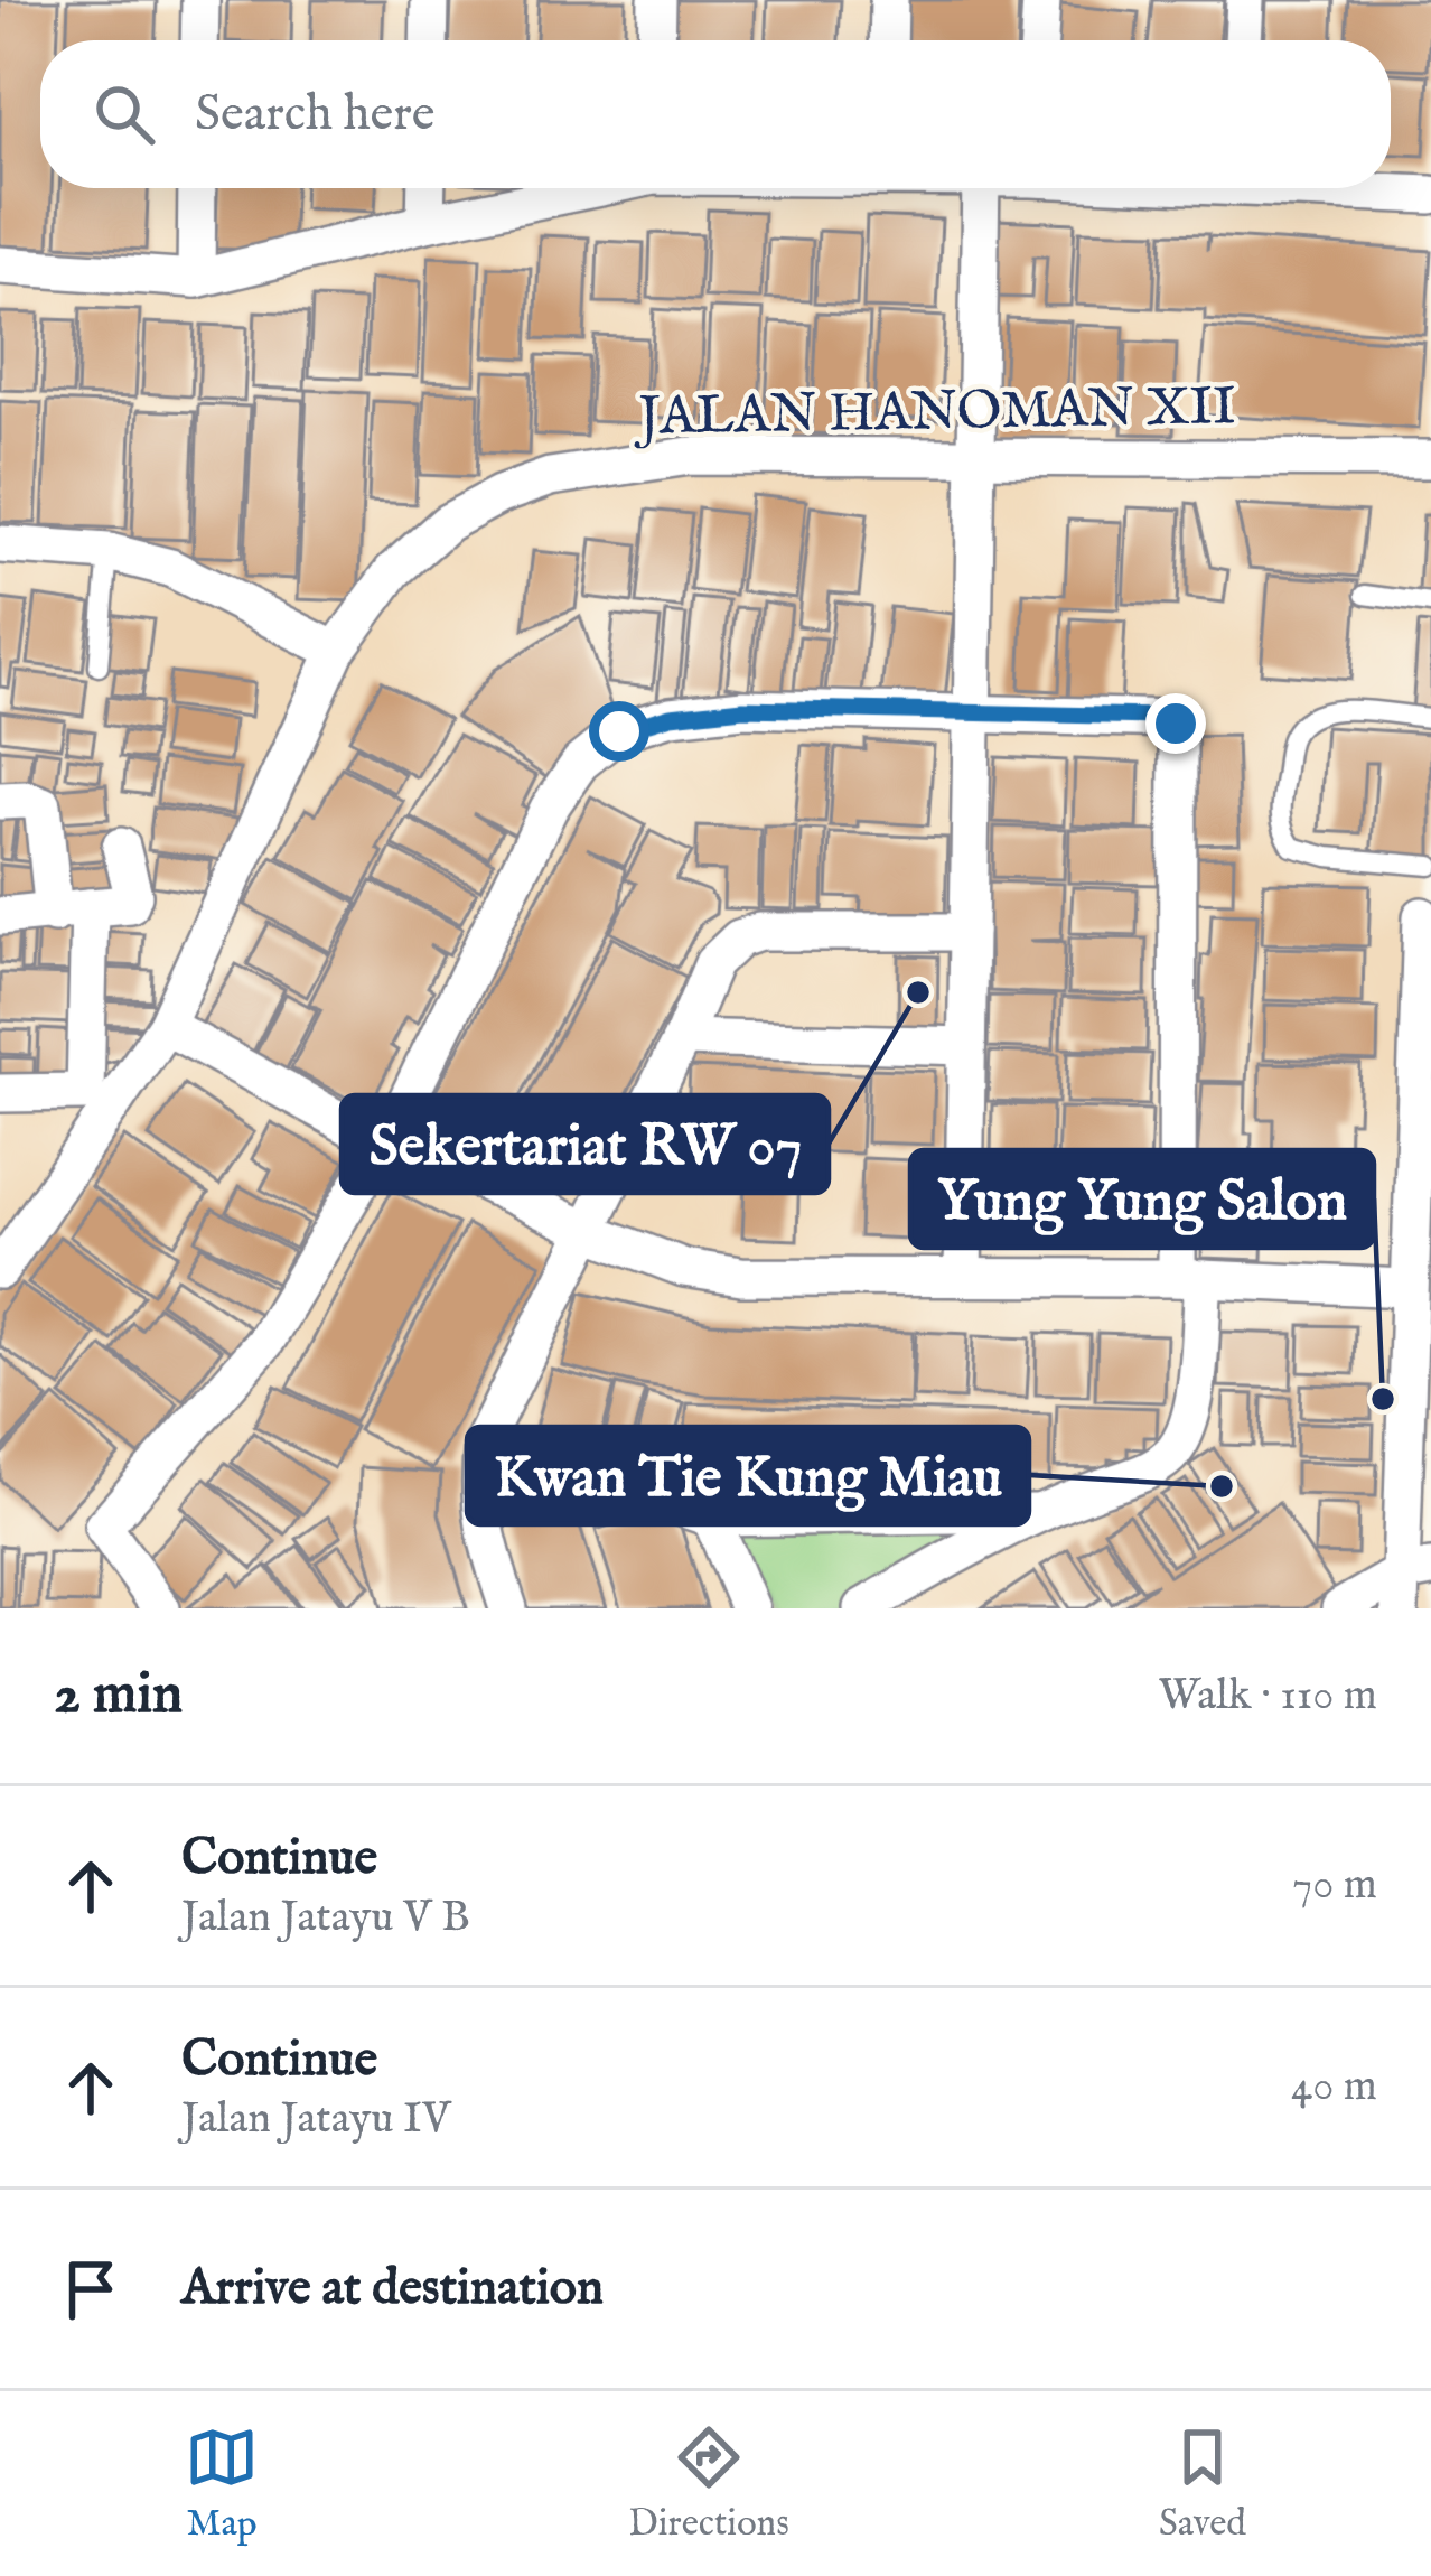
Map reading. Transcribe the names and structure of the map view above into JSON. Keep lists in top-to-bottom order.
{
  "streets": {
    "street": ["JALAN HANOMAN XII"]
  },
  "places": ["Sekertariat RW 07", "Yung Yung Salon", "Kwan Tie Kung Miau"],
  "page": {
    "search": "Search here",
    "heading": ["2 min", "Walk · 110 m"],
    "list": [
      ["Continue", "Jalan Jatayu V B", "70 m"],
      ["Continue", "Jalan Jatayu IV", "40 m"],
      "Arrive at destination"
    ],
    "nav": ["Map", "Directions", "Saved"]
  }
}
